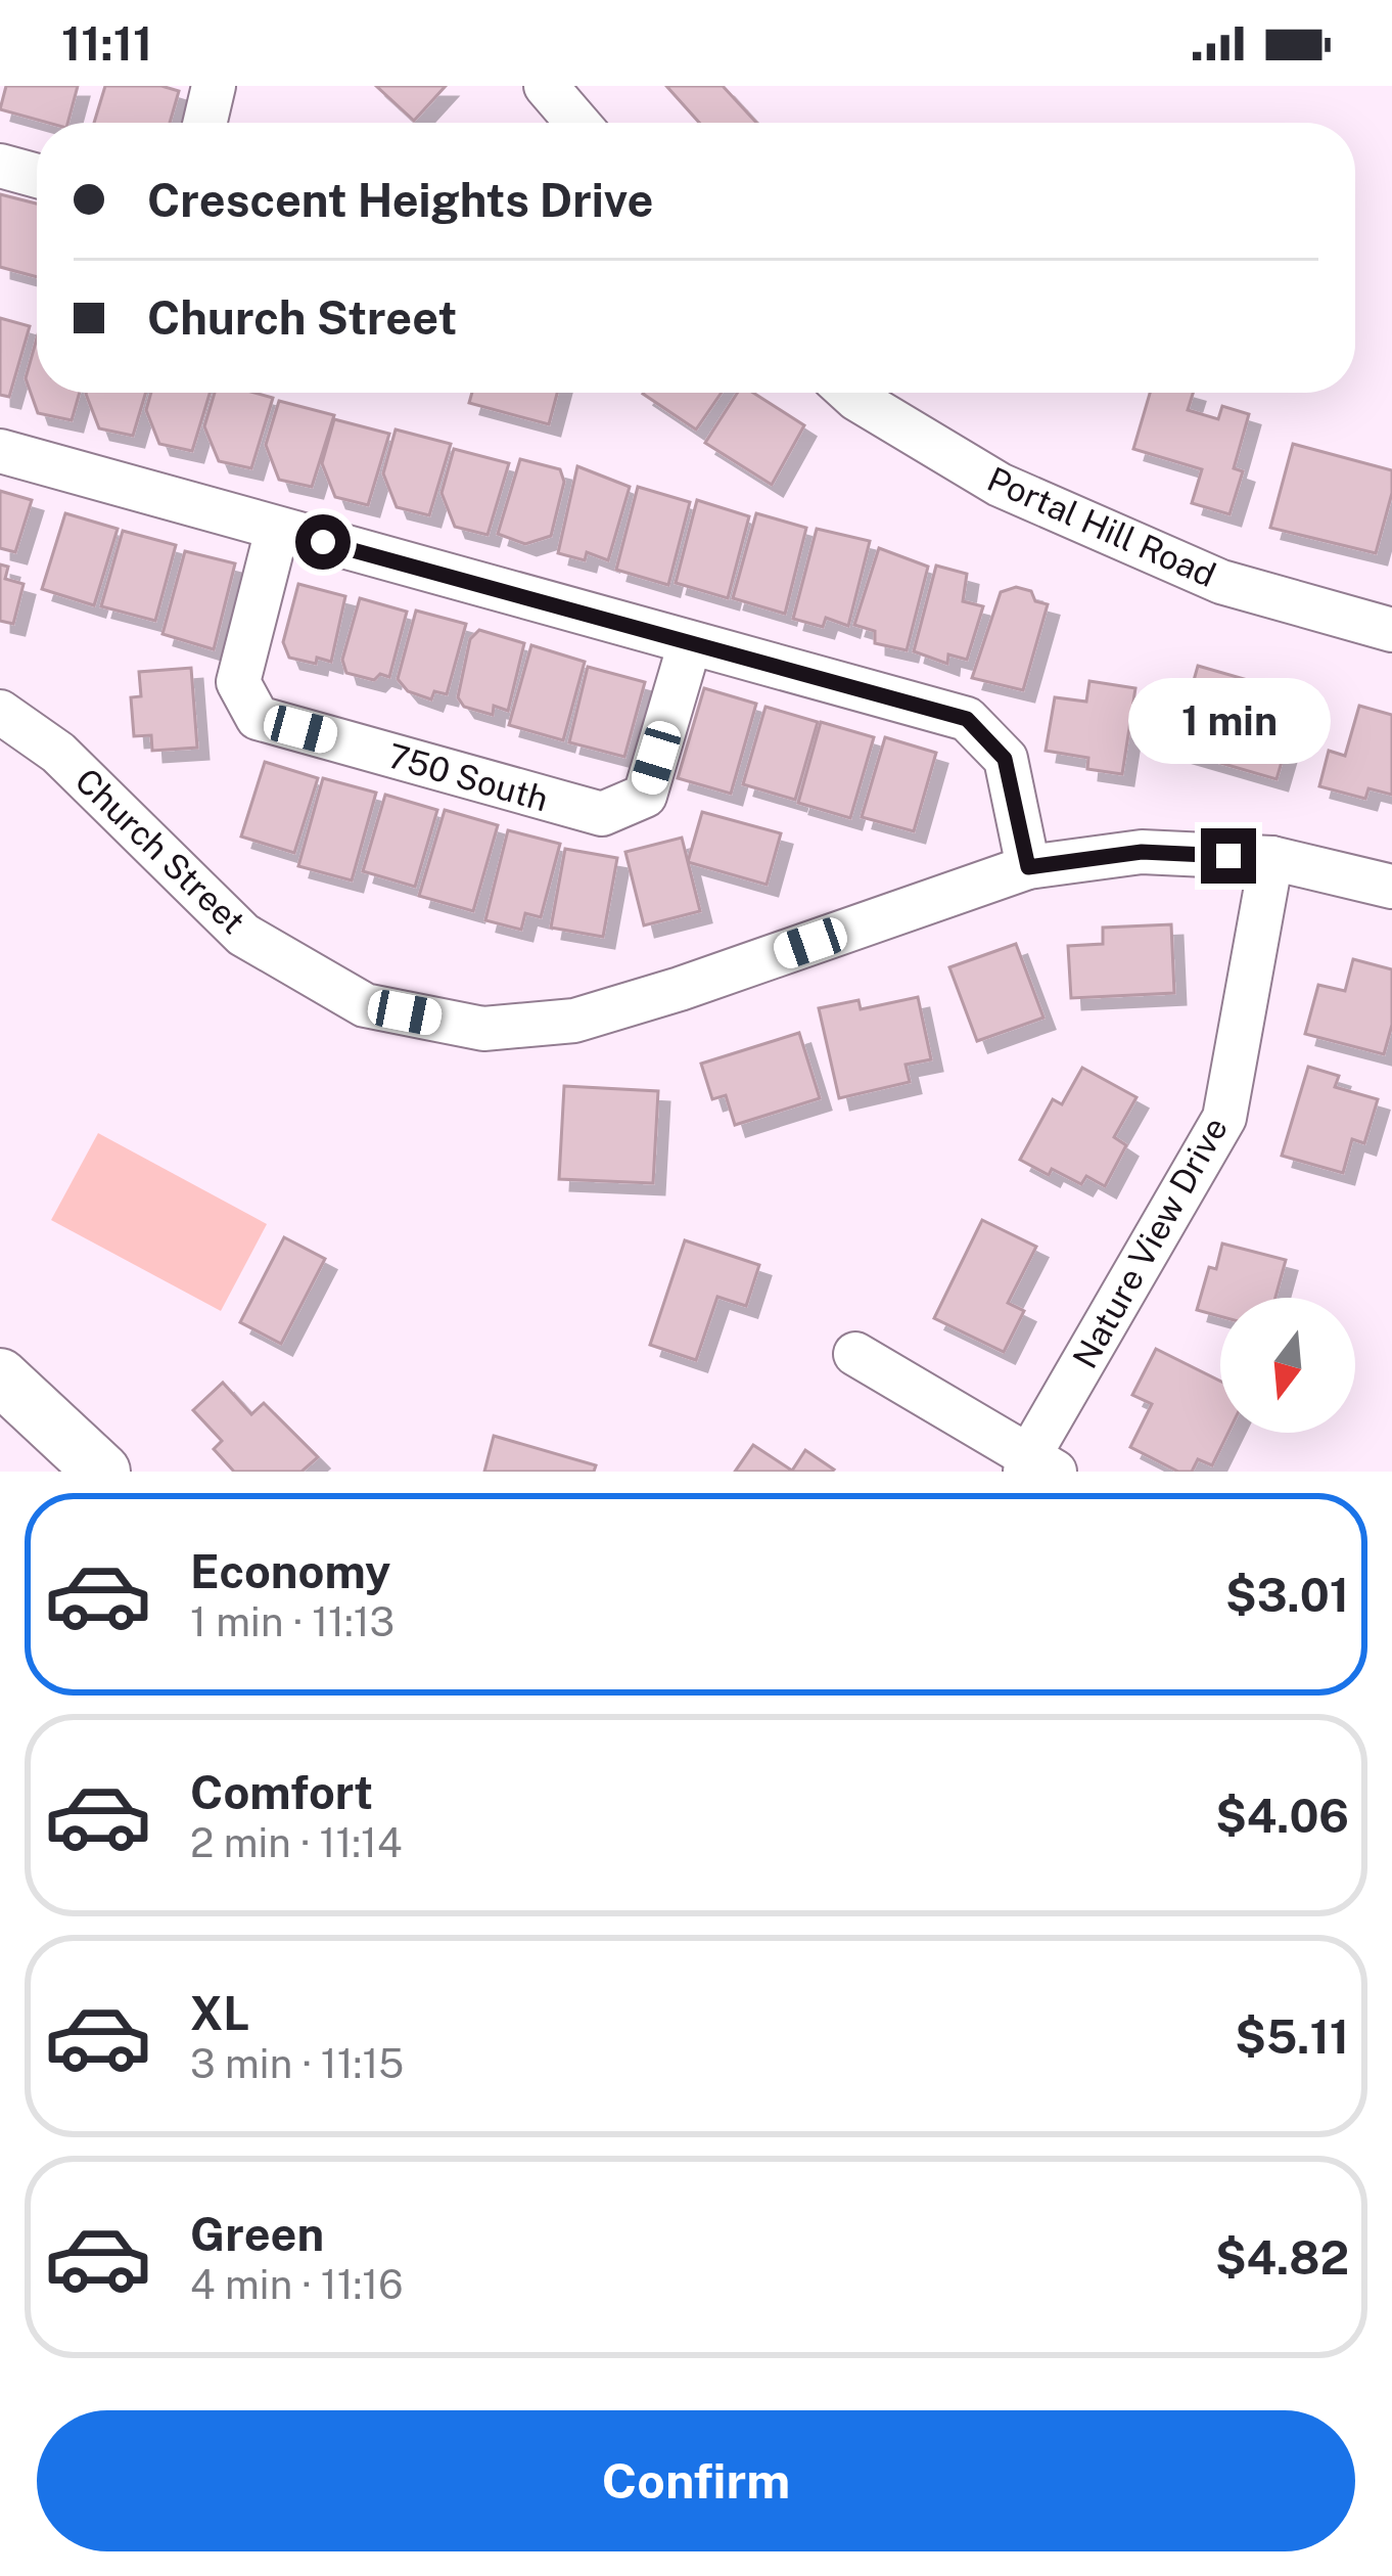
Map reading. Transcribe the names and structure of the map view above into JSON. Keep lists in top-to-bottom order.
{
  "streets": {
    "street": [
      "Portal Hill Road",
      "750 South",
      "Church Street",
      "Nature View Drive"
    ]
  },
  "crossings": [
    ["Church Street", "Nature View Drive"]
  ],
  "north": "bottom",
  "page": {
    "status": "11:11",
    "banner": ["Crescent Heights Drive", "Church Street"],
    "bubble": "1 min",
    "list": [
      {
        "name": "Economy",
        "note": "1 min · 11:13",
        "value": "$3.01"
      },
      {
        "name": "Comfort",
        "note": "2 min · 11:14",
        "value": "$4.06"
      },
      {
        "name": "XL",
        "note": "3 min · 11:15",
        "value": "$5.11"
      },
      {
        "name": "Green",
        "note": "4 min · 11:16",
        "value": "$4.82"
      }
    ],
    "buttons": "Confirm"
  }
}
